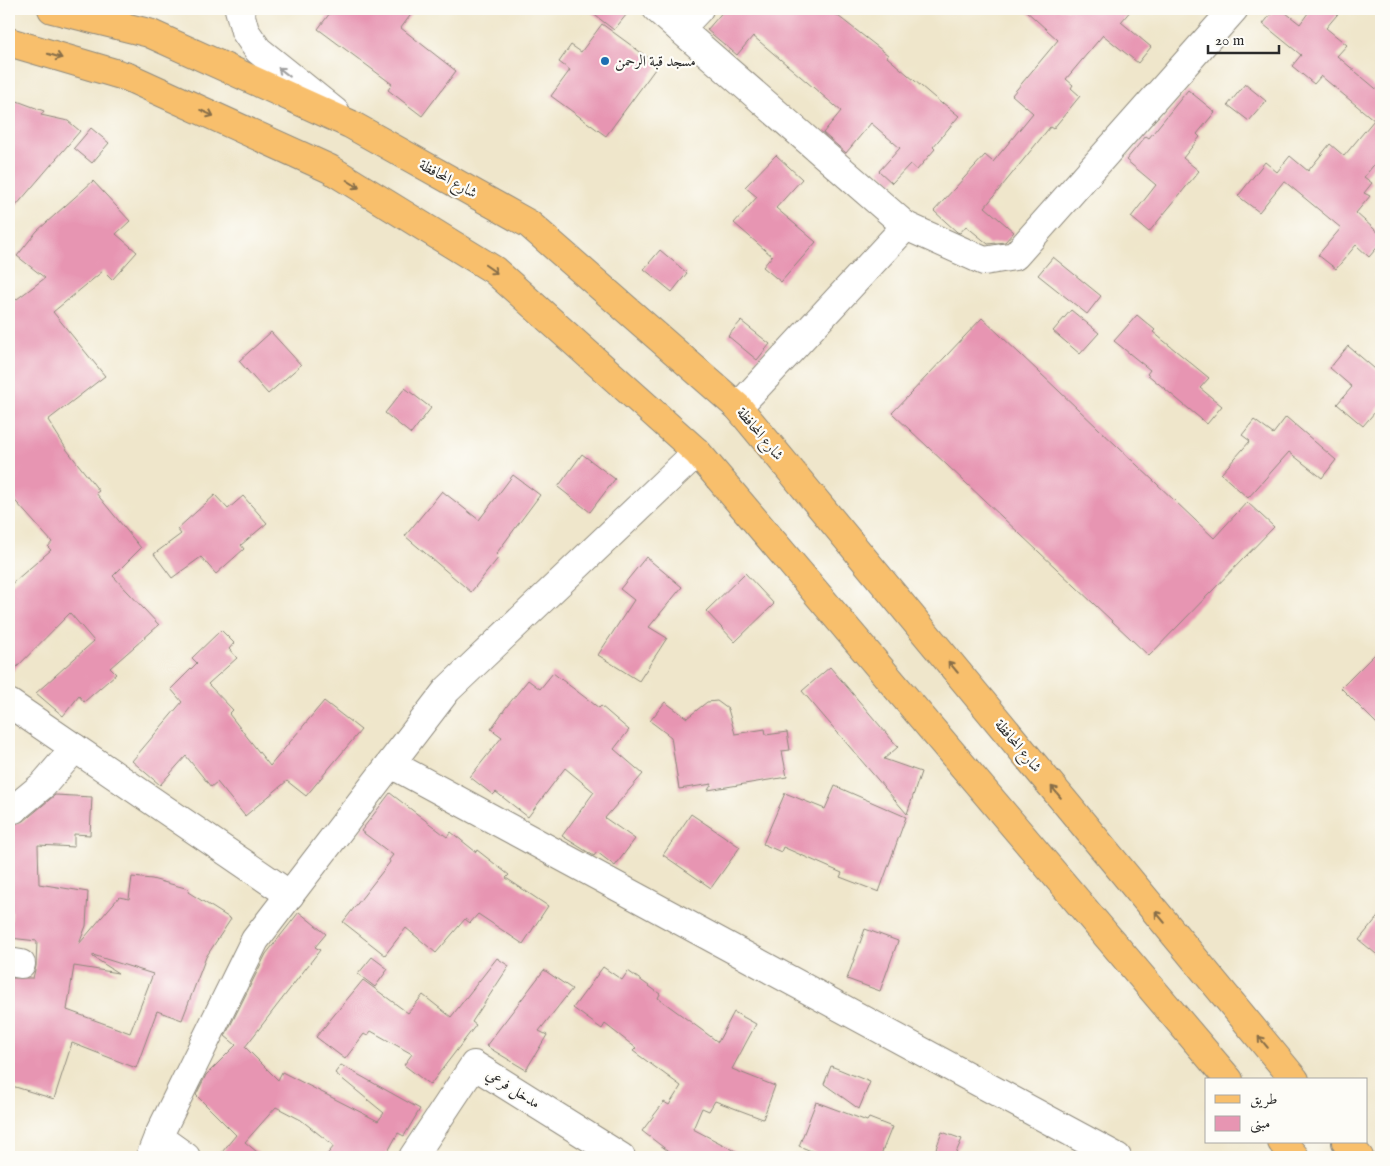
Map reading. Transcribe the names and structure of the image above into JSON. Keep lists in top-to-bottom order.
{
  "streets": {
    "main road": ["شارع المحافظة"],
    "street": ["مدخل فرعي"]
  },
  "places": ["مسجد قبة الرحمن"],
  "legend": ["طريق", "مبنى"],
  "scale_bar": "20 m"
}
